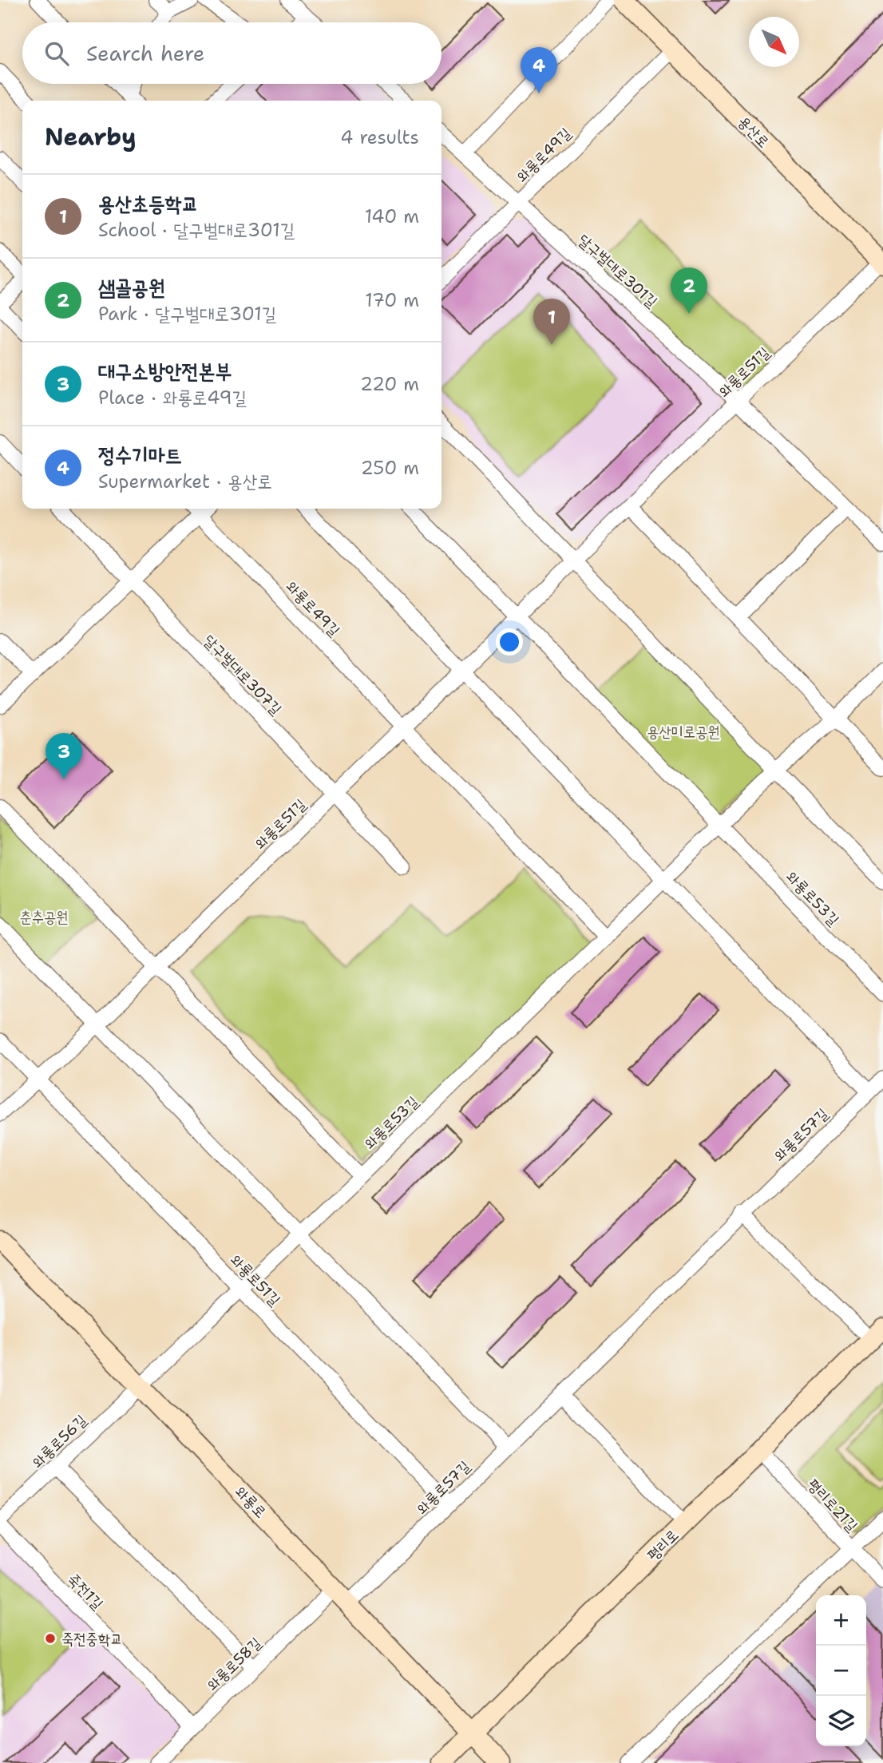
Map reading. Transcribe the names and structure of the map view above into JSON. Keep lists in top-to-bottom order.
{
  "streets": {
    "main road": ["용산로", "와룡로", "평리로"],
    "street": [
      "와룡로49길",
      "달구벌대로301길",
      "와룡로51길",
      "달구벌대로307길",
      "와룡로53길",
      "와룡로57길",
      "와룡로56길",
      "평리로21길",
      "죽전1길",
      "와룡로58길"
    ]
  },
  "crossings": [
    ["용산로", "와룡로49길"],
    ["용산로", "와룡로51길"],
    ["와룡로49길", "달구벌대로301길"],
    ["와룡로49길", "와룡로51길"],
    ["달구벌대로301길", "와룡로51길"],
    ["와룡로51길", "달구벌대로307길"],
    ["와룡로51길", "와룡로53길"],
    ["와룡로51길", "와룡로57길"],
    ["와룡로53길", "와룡로56길"],
    ["와룡로53길", "와룡로"],
    ["와룡로57길", "와룡로"],
    ["와룡로56길", "와룡로"],
    ["와룡로", "평리로"],
    ["와룡로", "와룡로58길"],
    ["평리로21길", "평리로"],
    ["죽전1길", "와룡로58길"]
  ],
  "parks": ["용산미로공원", "춘추공원"],
  "places": ["죽전중학교"],
  "north": "bottom right",
  "page": {
    "search": "Search here",
    "pins": [
      "4",
      "2",
      "1",
      "3"
    ],
    "heading": ["Nearby", "4 results"],
    "list": [
      {
        "mark": "1",
        "name": "용산초등학교",
        "note": "School · 달구벌대로301길",
        "value": "140 m"
      },
      {
        "mark": "2",
        "name": "샘골공원",
        "note": "Park · 달구벌대로301길",
        "value": "170 m"
      },
      {
        "mark": "3",
        "name": "대구소방안전본부",
        "note": "Place · 와룡로49길",
        "value": "220 m"
      },
      {
        "mark": "4",
        "name": "정수기마트",
        "note": "Supermarket · 용산로",
        "value": "250 m"
      }
    ],
    "map_buttons": ["+", "−"]
  }
}
